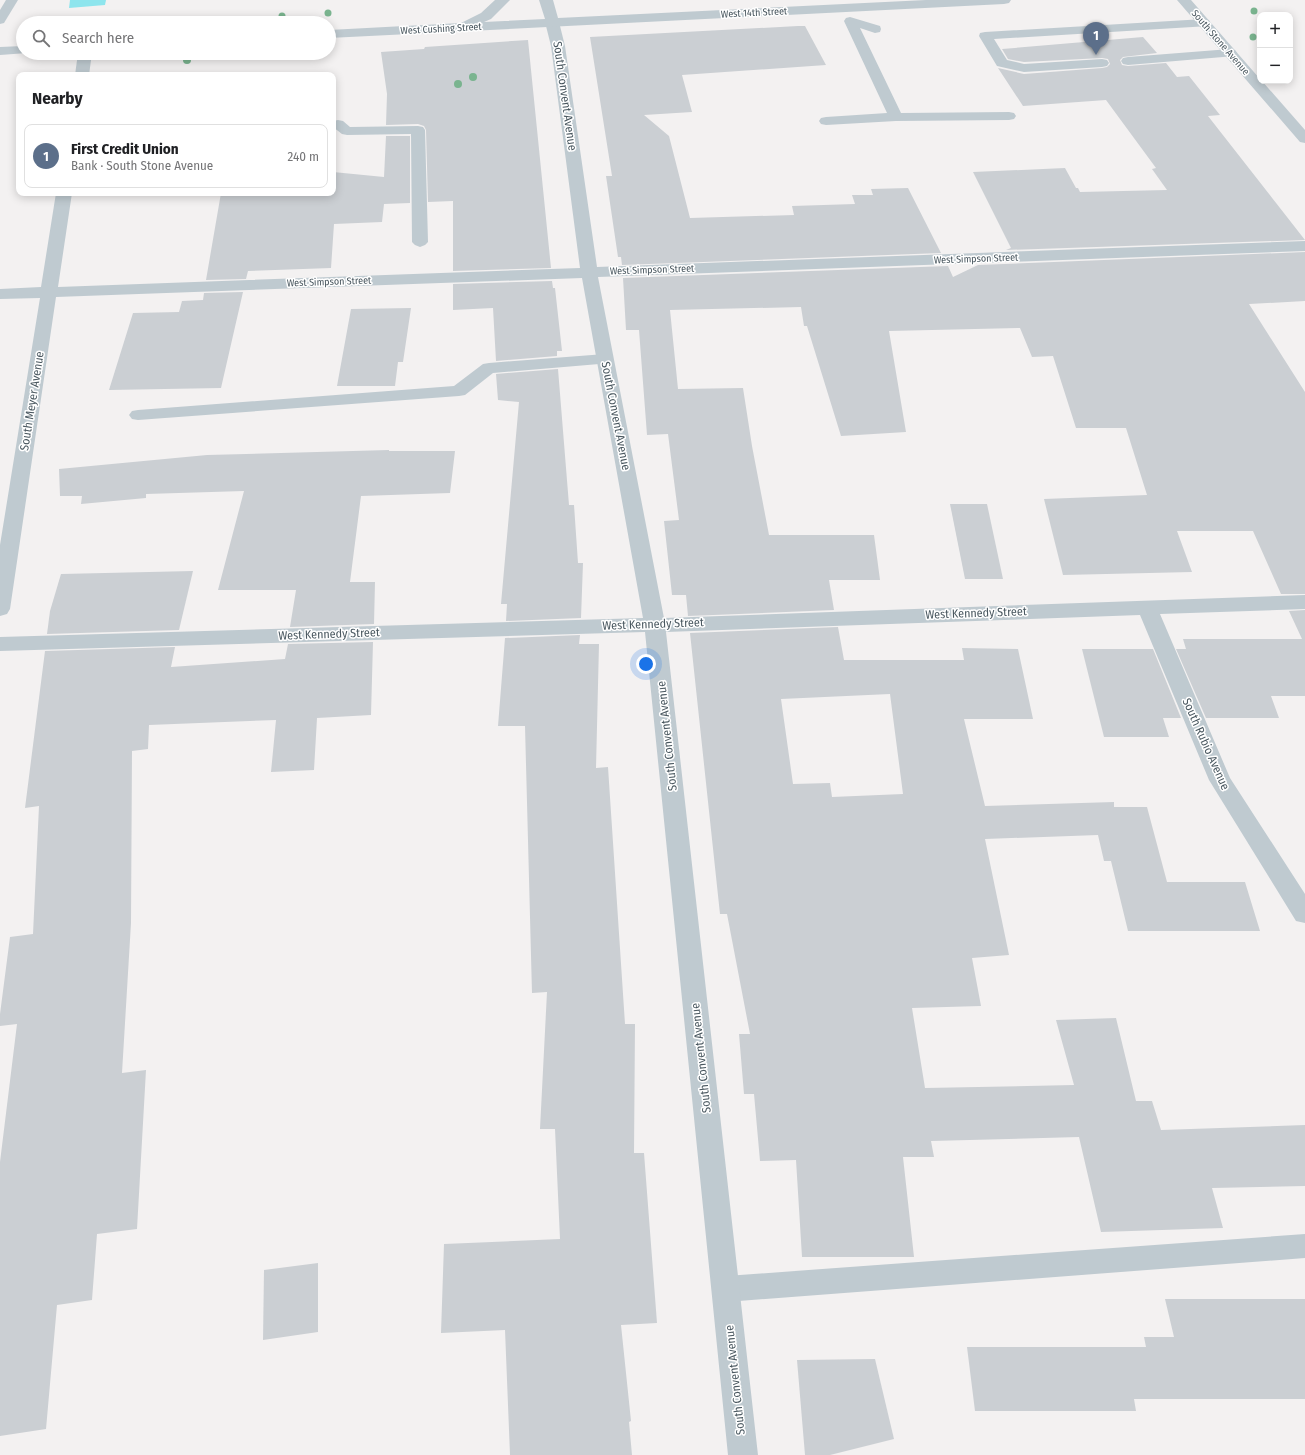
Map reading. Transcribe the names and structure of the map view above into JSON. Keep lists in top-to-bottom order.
{
  "streets": {
    "street": [
      "West 14th Street",
      "West Cushing Street",
      "South Stone Avenue",
      "South Convent Avenue",
      "West Simpson Street",
      "South Meyer Avenue",
      "West Kennedy Street",
      "South Rubio Avenue"
    ]
  },
  "crossings": [
    ["West 14th Street", "West Cushing Street"],
    ["West 14th Street", "South Convent Avenue"],
    ["West Cushing Street", "South Convent Avenue"],
    ["South Convent Avenue", "West Simpson Street"],
    ["South Convent Avenue", "West Kennedy Street"],
    ["West Simpson Street", "South Meyer Avenue"],
    ["West Kennedy Street", "South Rubio Avenue"]
  ],
  "page": {
    "map_buttons": ["+", "−"],
    "search": "Search here",
    "pins": "1",
    "heading": "Nearby",
    "list": [
      {
        "mark": "1",
        "name": "First Credit Union",
        "note": "Bank · South Stone Avenue",
        "value": "240 m"
      }
    ]
  }
}
